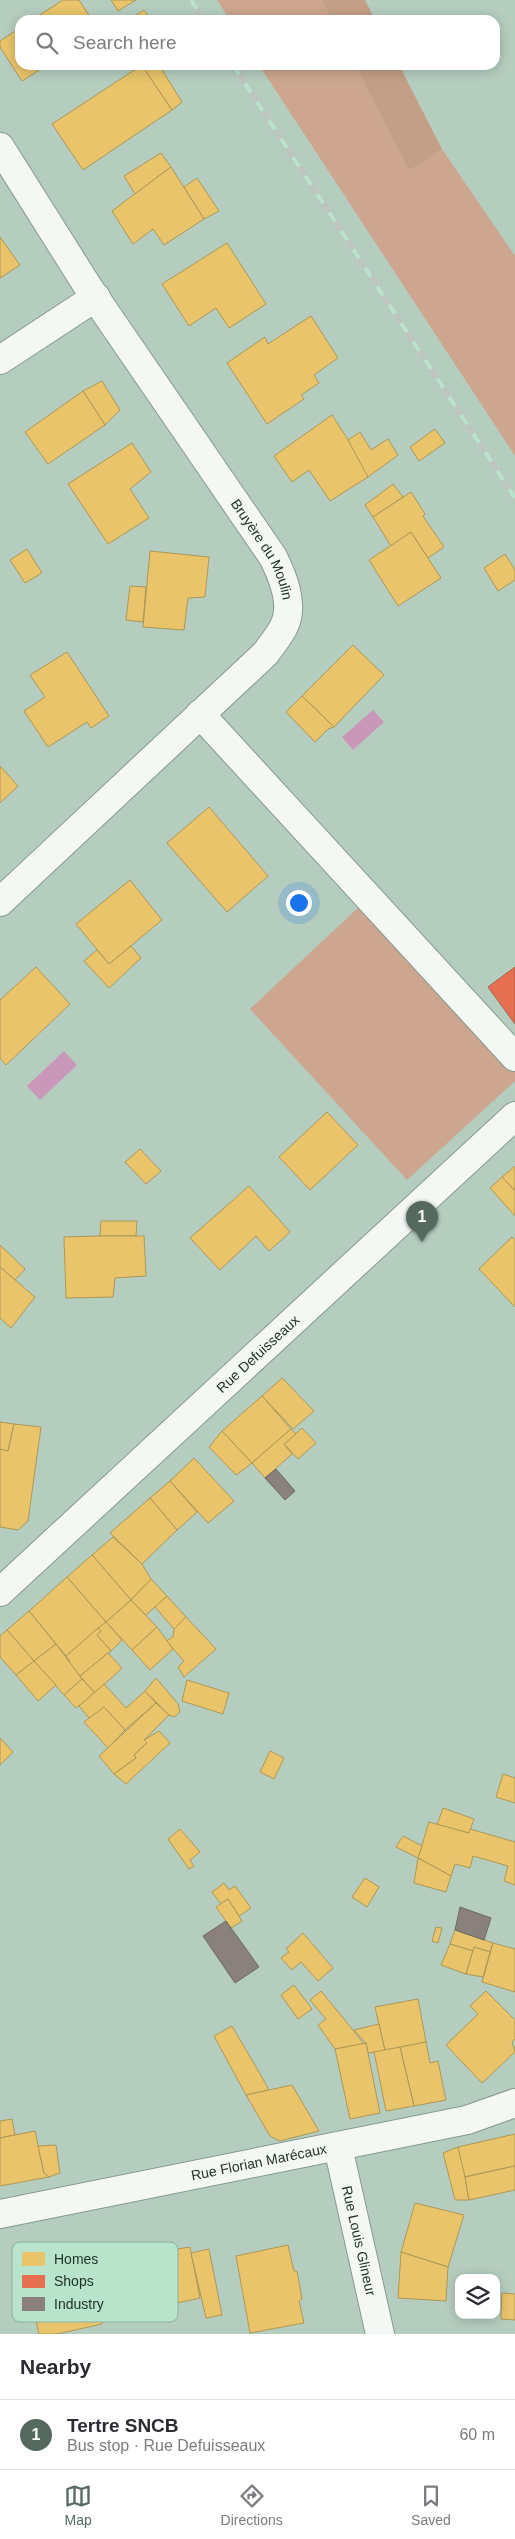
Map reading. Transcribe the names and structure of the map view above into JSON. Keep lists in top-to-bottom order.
{
  "streets": {
    "street": [
      "Bruyère du Moulin",
      "Rue Defuisseaux",
      "Rue Florian Marécaux",
      "Rue Louis Glineur"
    ]
  },
  "crossings": [
    ["Rue Florian Marécaux", "Rue Louis Glineur"]
  ],
  "legend": ["Homes", "Shops", "Industry"],
  "page": {
    "search": "Search here",
    "pins": "1",
    "heading": "Nearby",
    "list": [
      {
        "mark": "1",
        "name": "Tertre SNCB",
        "note": "Bus stop · Rue Defuisseaux",
        "value": "60 m"
      }
    ],
    "nav": ["Map", "Directions", "Saved"]
  }
}
